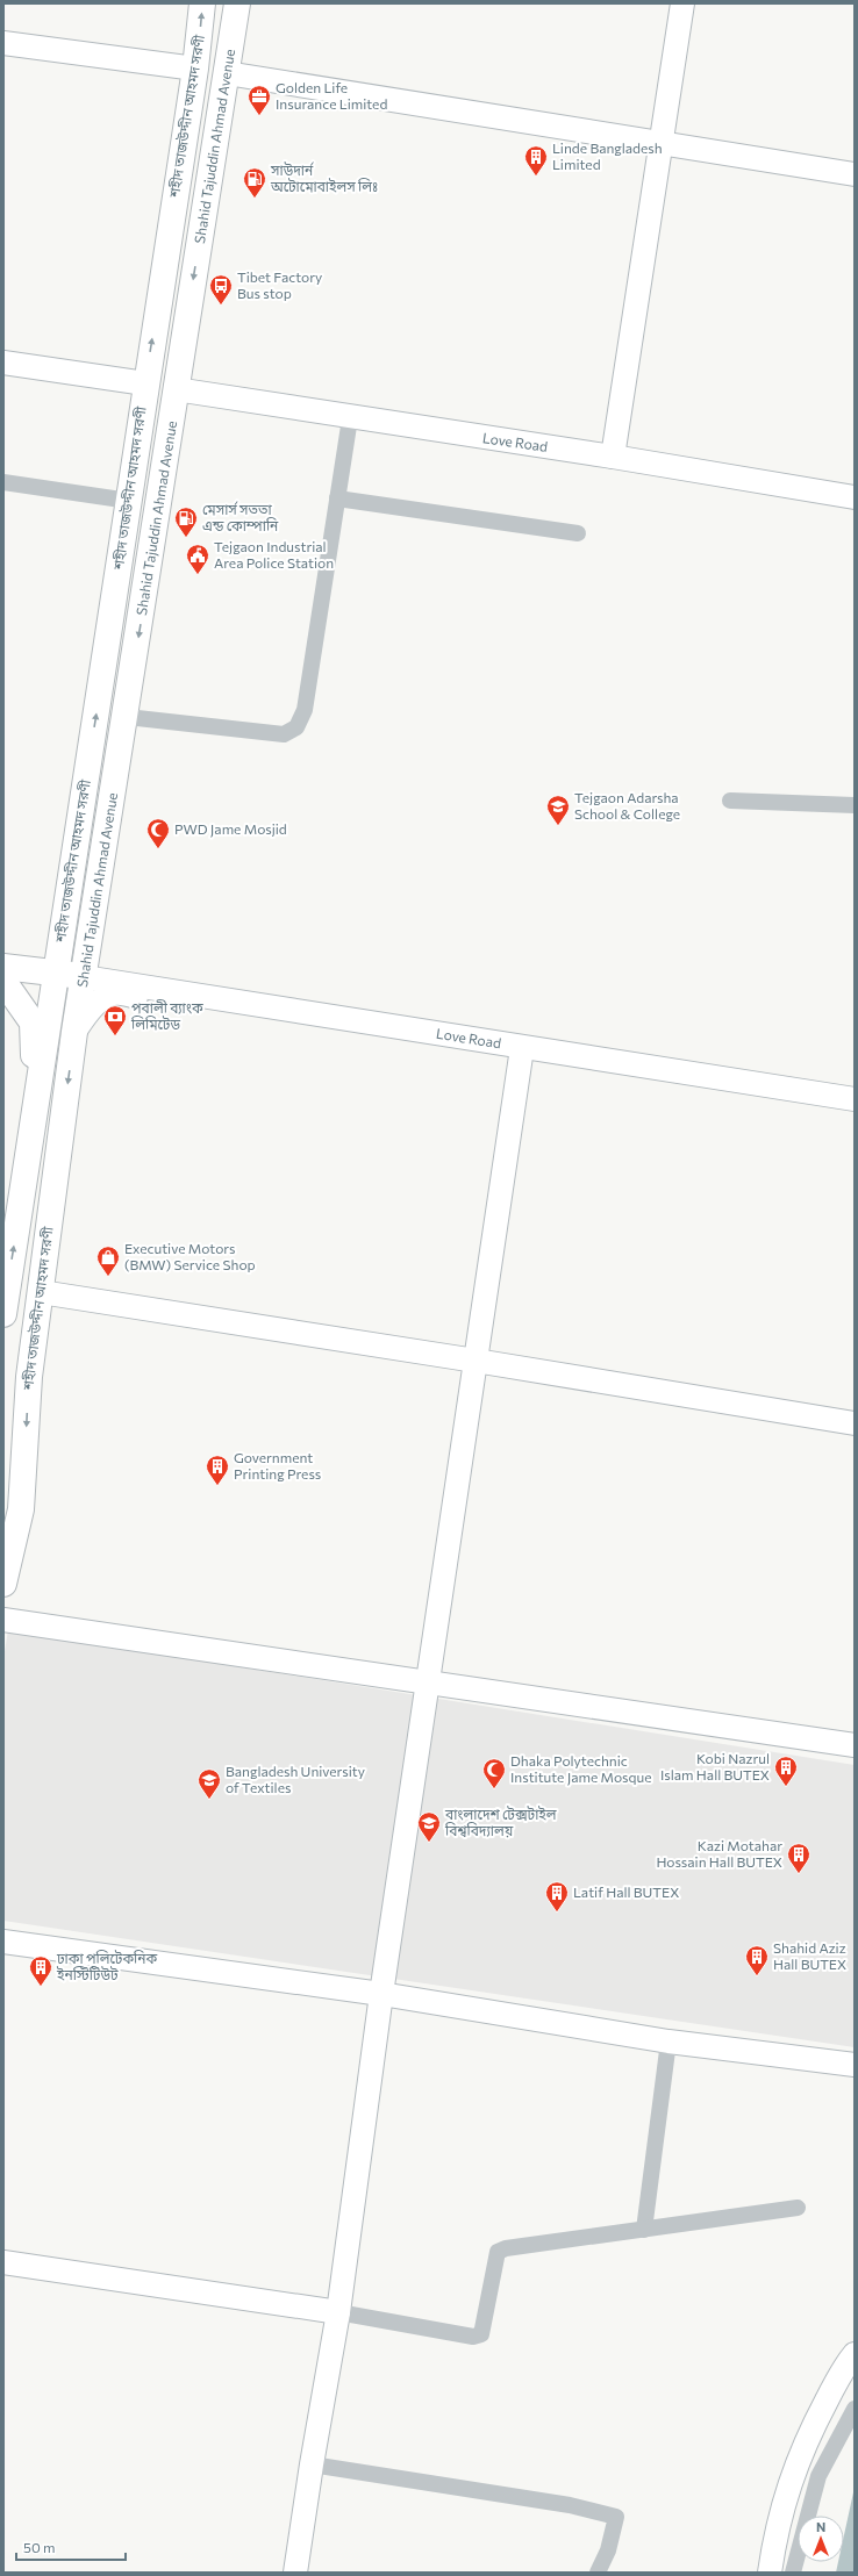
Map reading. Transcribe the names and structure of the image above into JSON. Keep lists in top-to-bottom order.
{
  "streets": {
    "main road": ["শহীদ তাজউদ্দীন আহমদ সরণী", "Shahid Tajuddin Ahmad Avenue"],
    "street": ["Love Road"]
  },
  "crossings": [
    ["শহীদ তাজউদ্দীন আহমদ সরণী", "Shahid Tajuddin Ahmad Avenue"],
    ["Shahid Tajuddin Ahmad Avenue", "Love Road"]
  ],
  "one_way": ["Shahid Tajuddin Ahmad Avenue"],
  "places": {
    "office": ["Golden Life Insurance Limited"],
    "building": [
      "Linde Bangladesh Limited",
      "Government Printing Press",
      "Kobi Nazrul Islam Hall BUTEX",
      "Kazi Motahar Hossain Hall BUTEX",
      "Latif Hall BUTEX",
      "Shahid Aziz Hall BUTEX",
      "ঢাকা পলিটেকনিক ইনস্টিটিউট"
    ],
    "fuel station": ["সাউদার্ন অটোমোবাইলস লিঃ", "মেসার্স সততা এন্ড কোম্পানি"],
    "bus stop": ["Tibet Factory Bus stop"],
    "public building": ["Tejgaon Industrial Area Police Station"],
    "school or university": ["Tejgaon Adarsha School & College", "Bangladesh University of Textiles", "বাংলাদেশ টেক্সটাইল বিশ্ববিদ্যালয়"],
    "mosque": ["PWD Jame Mosjid", "Dhaka Polytechnic Institute Jame Mosque"],
    "bank": ["পূবালী ব্যাংক লিমিটেড"],
    "shop": ["Executive Motors (BMW) Service Shop"]
  },
  "scale_bar": "50 m",
  "north": "top"
}
